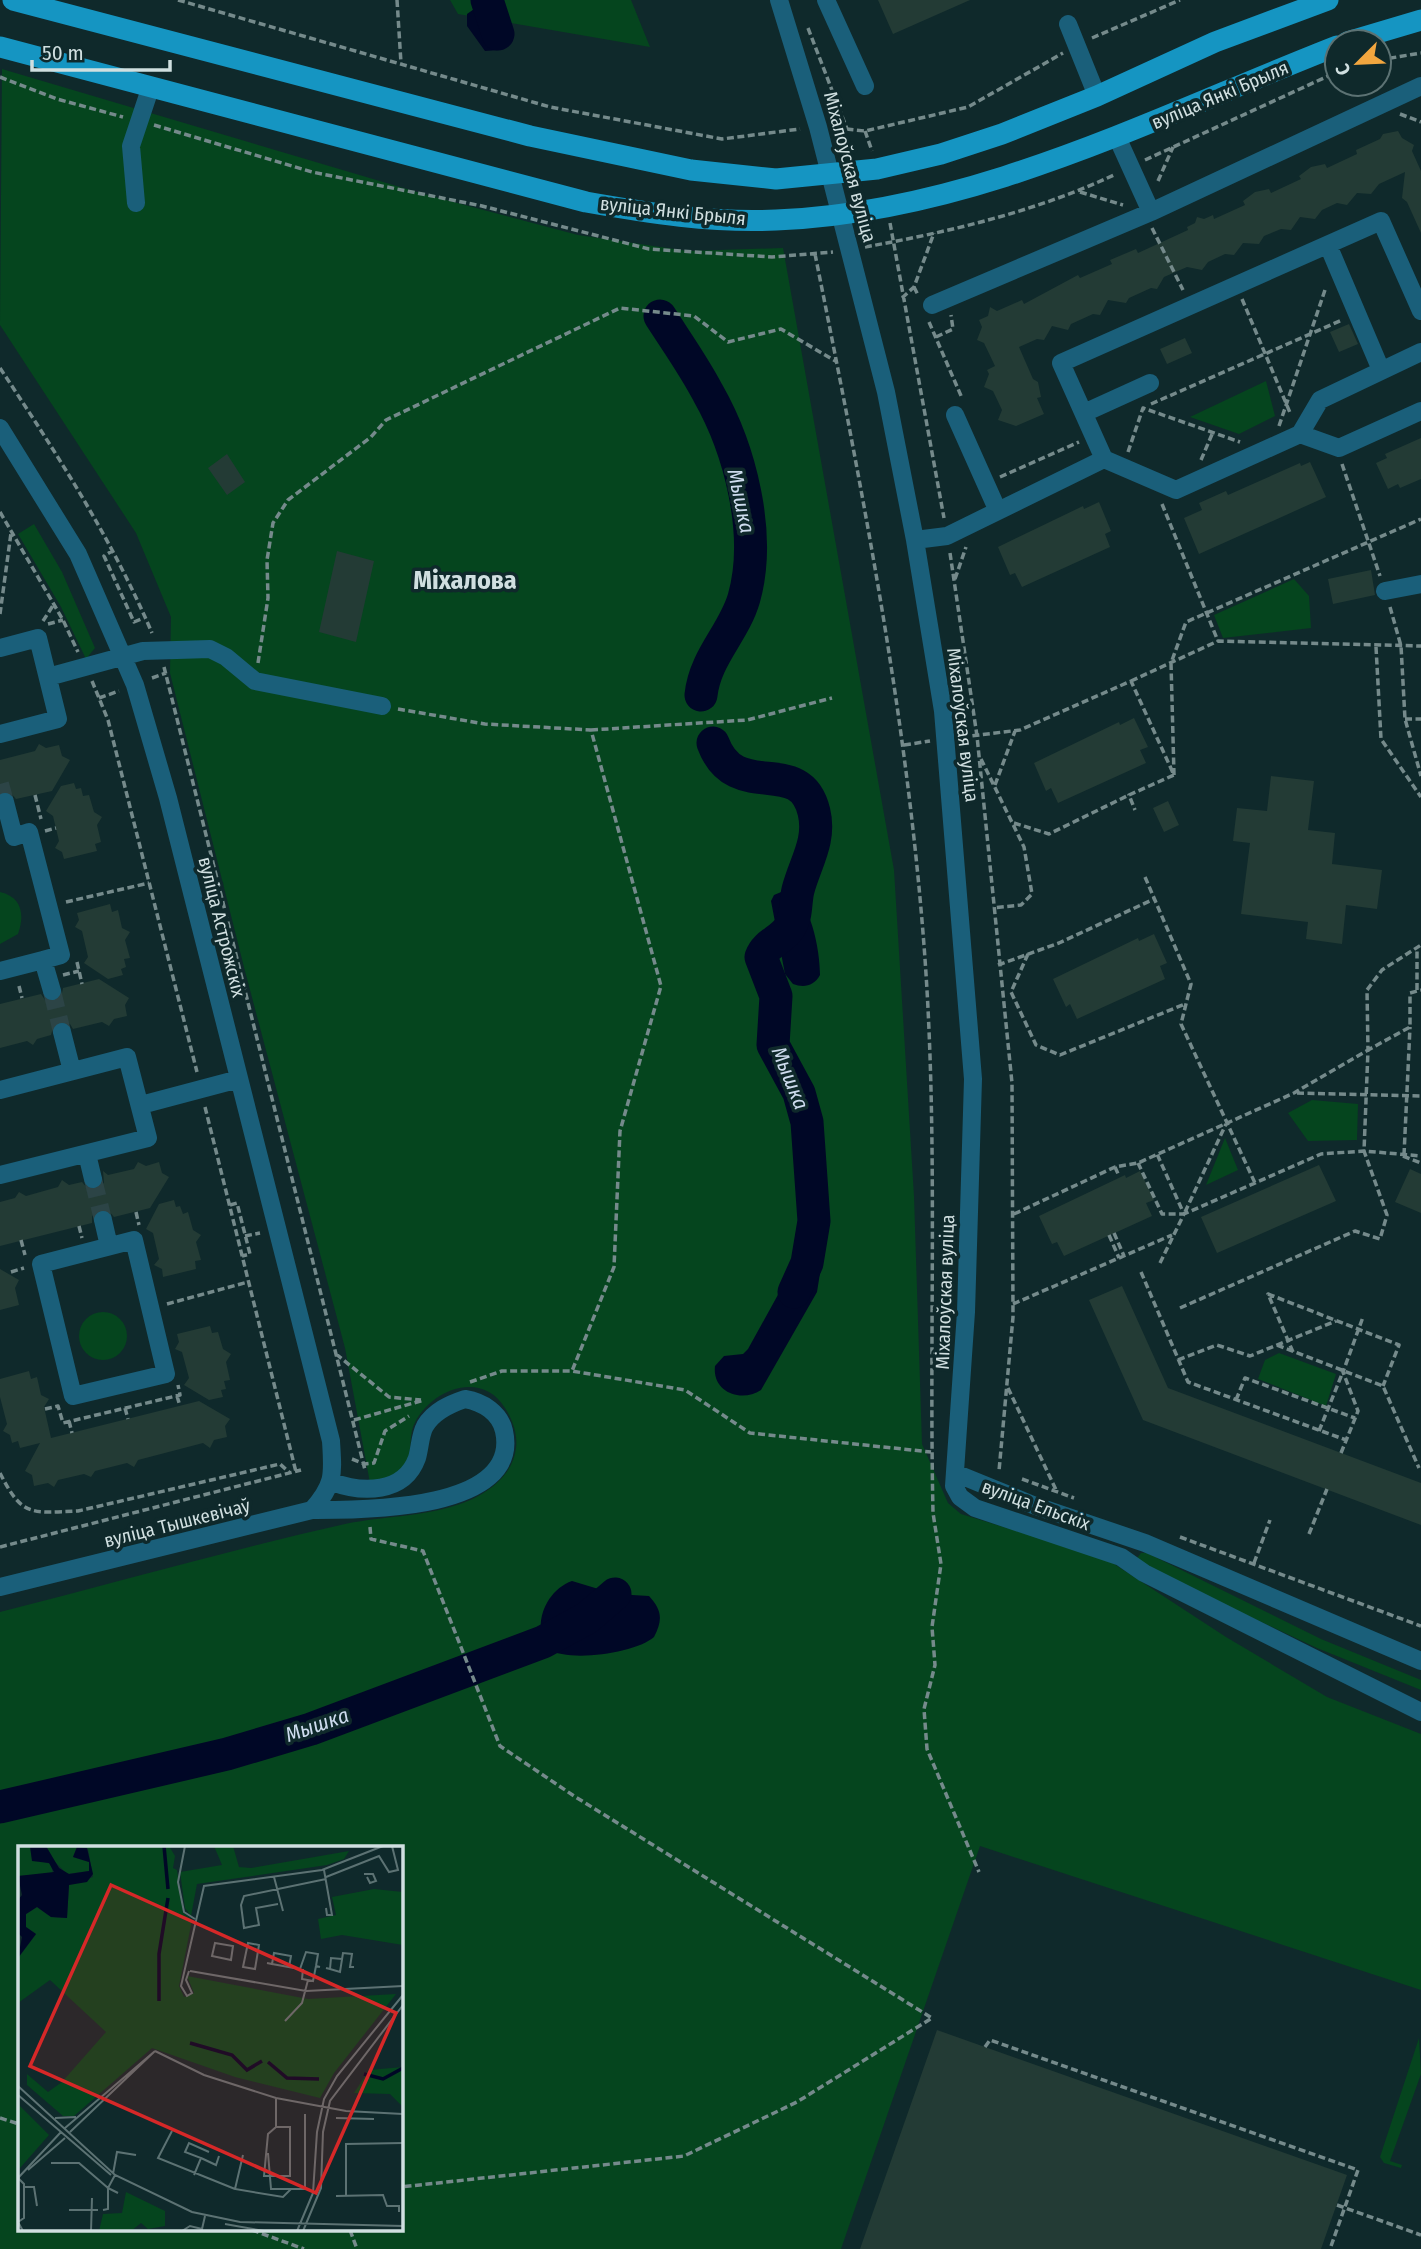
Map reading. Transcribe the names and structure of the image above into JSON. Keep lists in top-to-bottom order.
{
  "streets": {
    "main road": ["вуліца Янкі Брыля"],
    "street": [
      "Міхалоўская вуліца",
      "вуліца Астрожскіх",
      "вуліца Ельскіх",
      "вуліца Тышкевічаў"
    ]
  },
  "crossings": [
    ["вуліца Янкі Брыля", "Міхалоўская вуліца"],
    ["Міхалоўская вуліца", "вуліца Ельскіх"],
    ["вуліца Астрожскіх", "вуліца Тышкевічаў"]
  ],
  "districts": ["Міхалова"],
  "water": ["Мышка"],
  "scale_bar": "50 m",
  "north": "bottom left"
}
